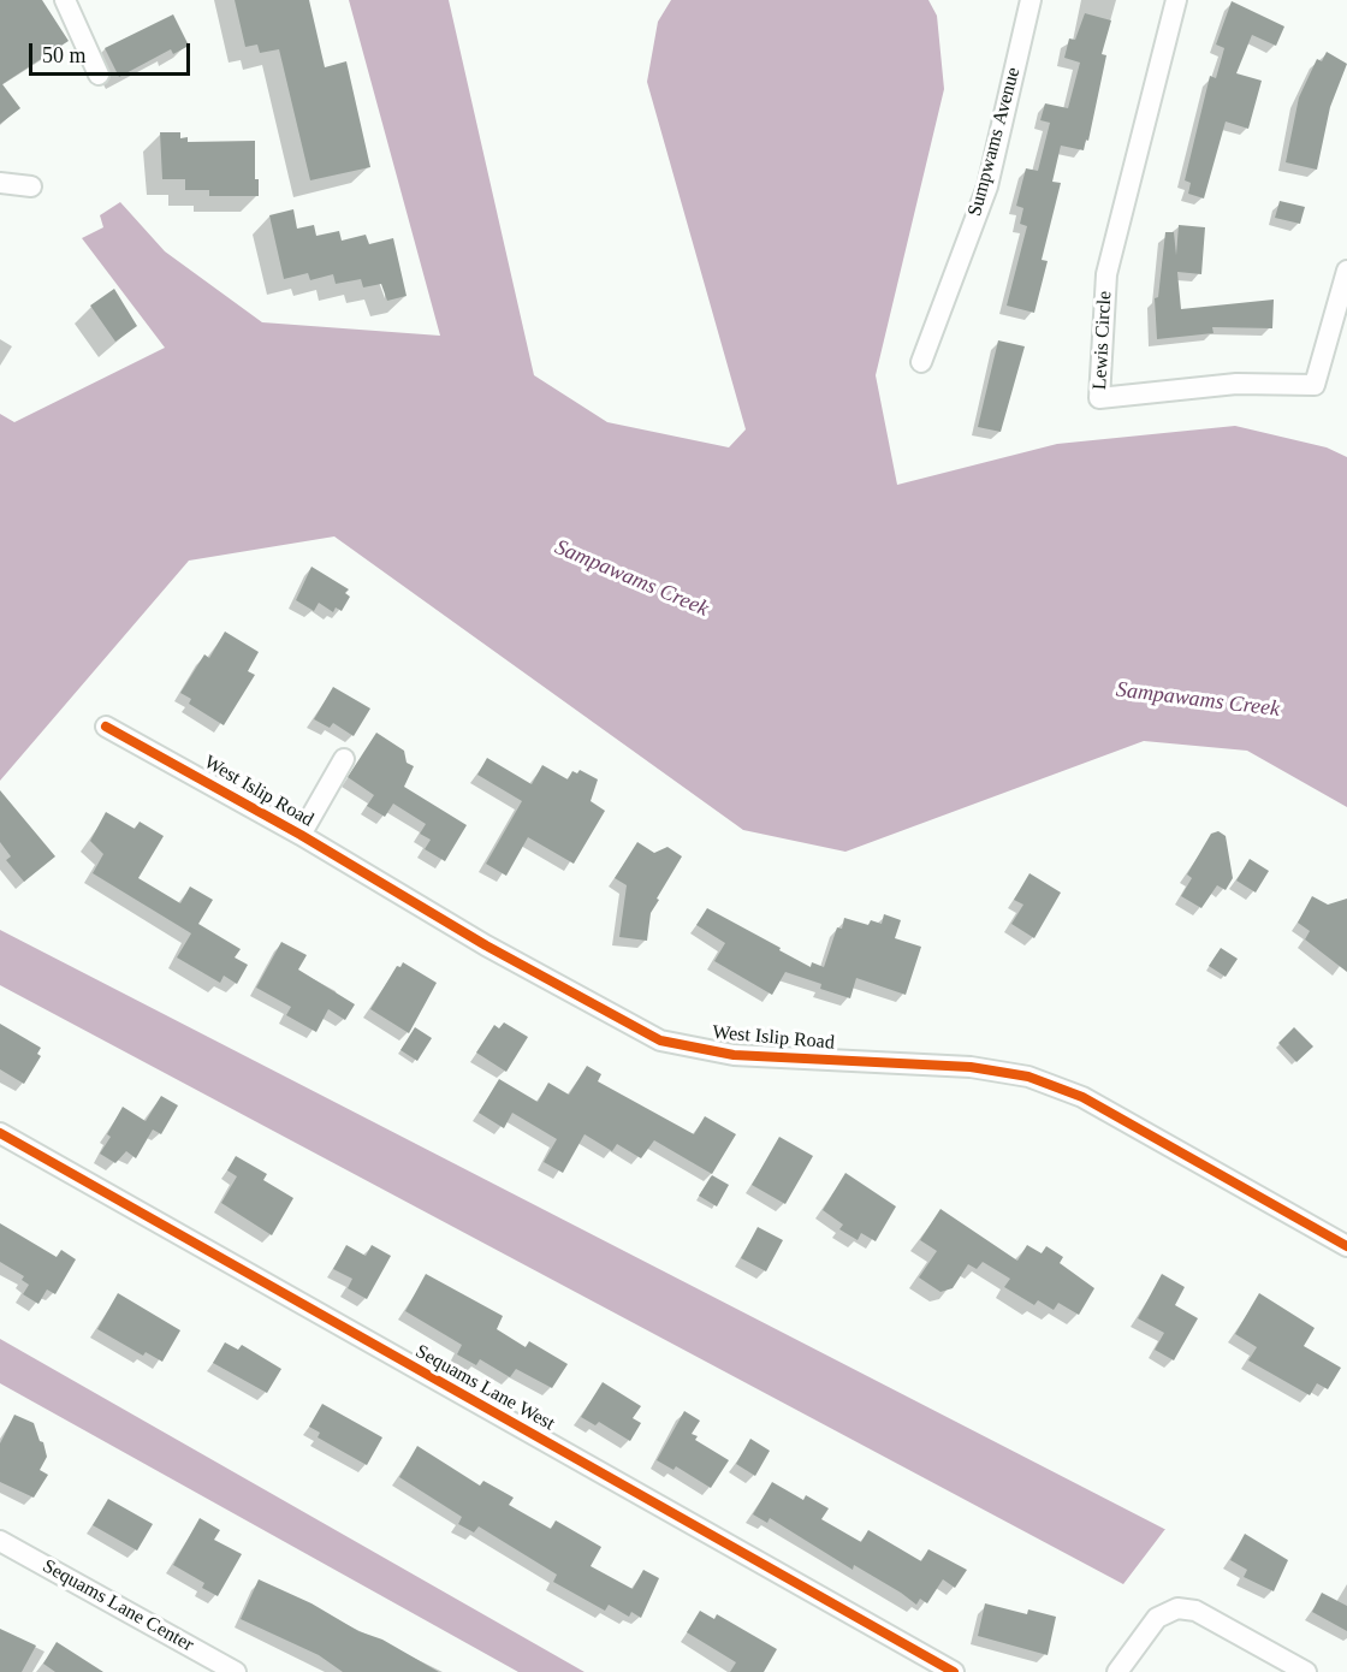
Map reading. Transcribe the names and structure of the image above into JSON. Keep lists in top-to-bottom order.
{
  "streets": {
    "street": [
      "Sumpwams Avenue",
      "Lewis Circle",
      "West Islip Road",
      "Sequams Lane West",
      "Sequams Lane Center"
    ]
  },
  "water": ["Sampawams Creek"],
  "scale_bar": "50 m"
}
